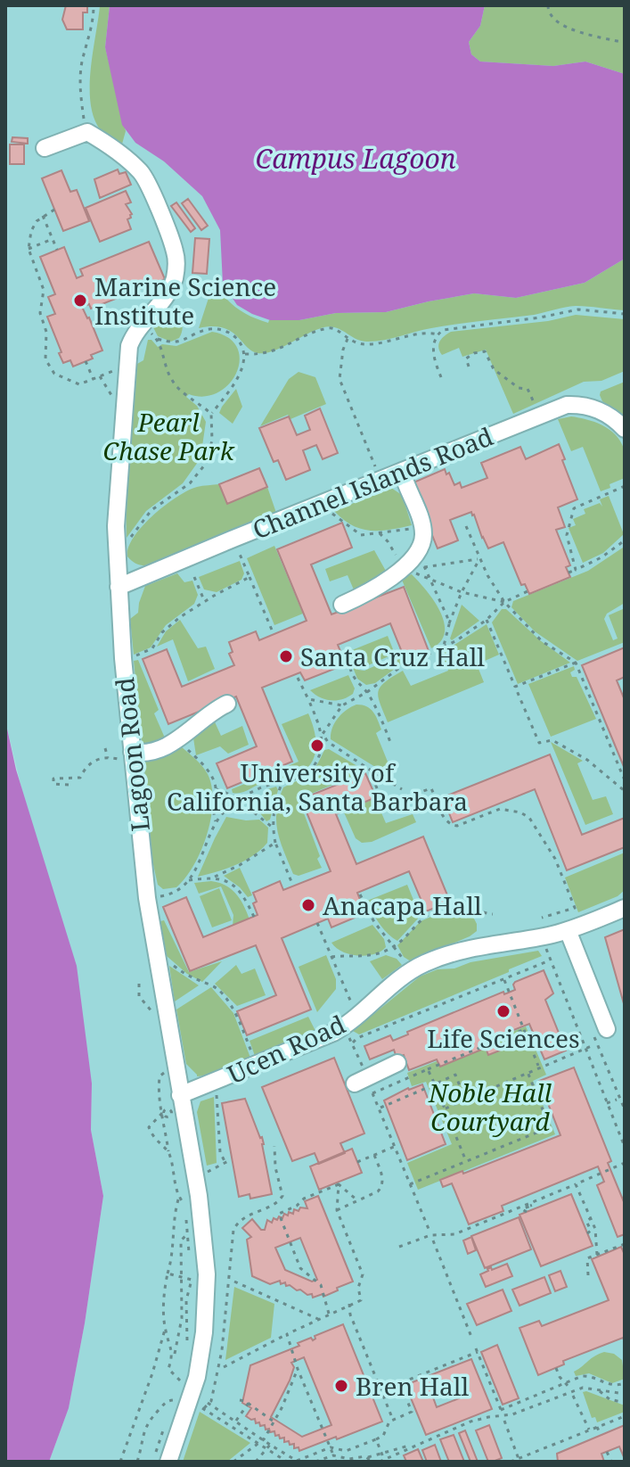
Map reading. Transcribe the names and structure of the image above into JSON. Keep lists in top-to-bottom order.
{
  "streets": {
    "street": ["Channel Islands Road", "Lagoon Road", "Ucen Road"]
  },
  "crossings": [
    ["Channel Islands Road", "Lagoon Road"],
    ["Lagoon Road", "Ucen Road"]
  ],
  "water": ["Campus Lagoon"],
  "parks": ["Pearl Chase Park", "Noble Hall Courtyard"],
  "places": [
    "Marine Science Institute",
    "Santa Cruz Hall",
    "University of California, Santa Barbara",
    "Anacapa Hall",
    "Life Sciences",
    "Bren Hall"
  ]
}
